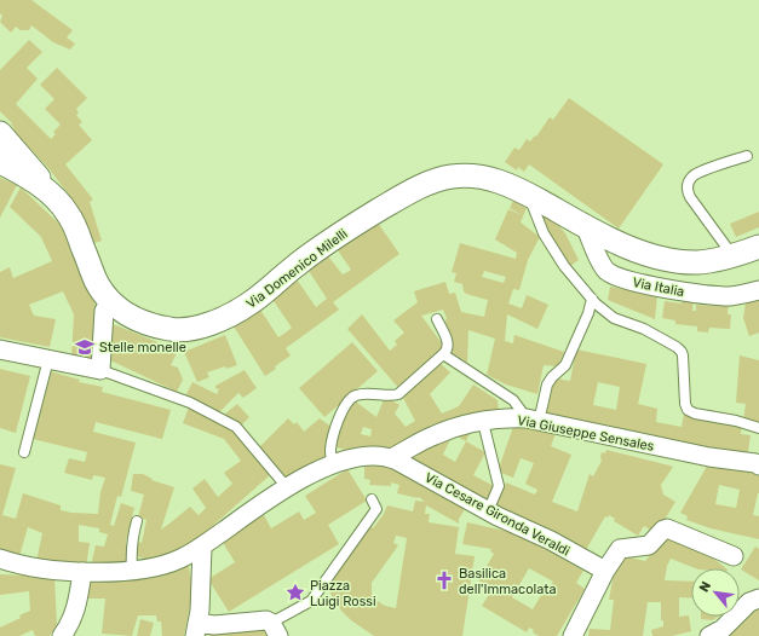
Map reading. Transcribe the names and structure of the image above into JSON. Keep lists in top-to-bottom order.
{
  "streets": {
    "street": [
      "Via Domenico Milelli",
      "Via Italia",
      "Via Giuseppe Sensales",
      "Via Cesare Gironda Veraldi"
    ]
  },
  "crossings": [
    ["Via Domenico Milelli", "Via Italia"],
    ["Via Giuseppe Sensales", "Via Cesare Gironda Veraldi"]
  ],
  "places": {
    "school or university": ["Stelle monelle"],
    "church": ["Basilica dell'Immacolata"],
    "place": ["Piazza Luigi Rossi"]
  },
  "north": "top left"
}
